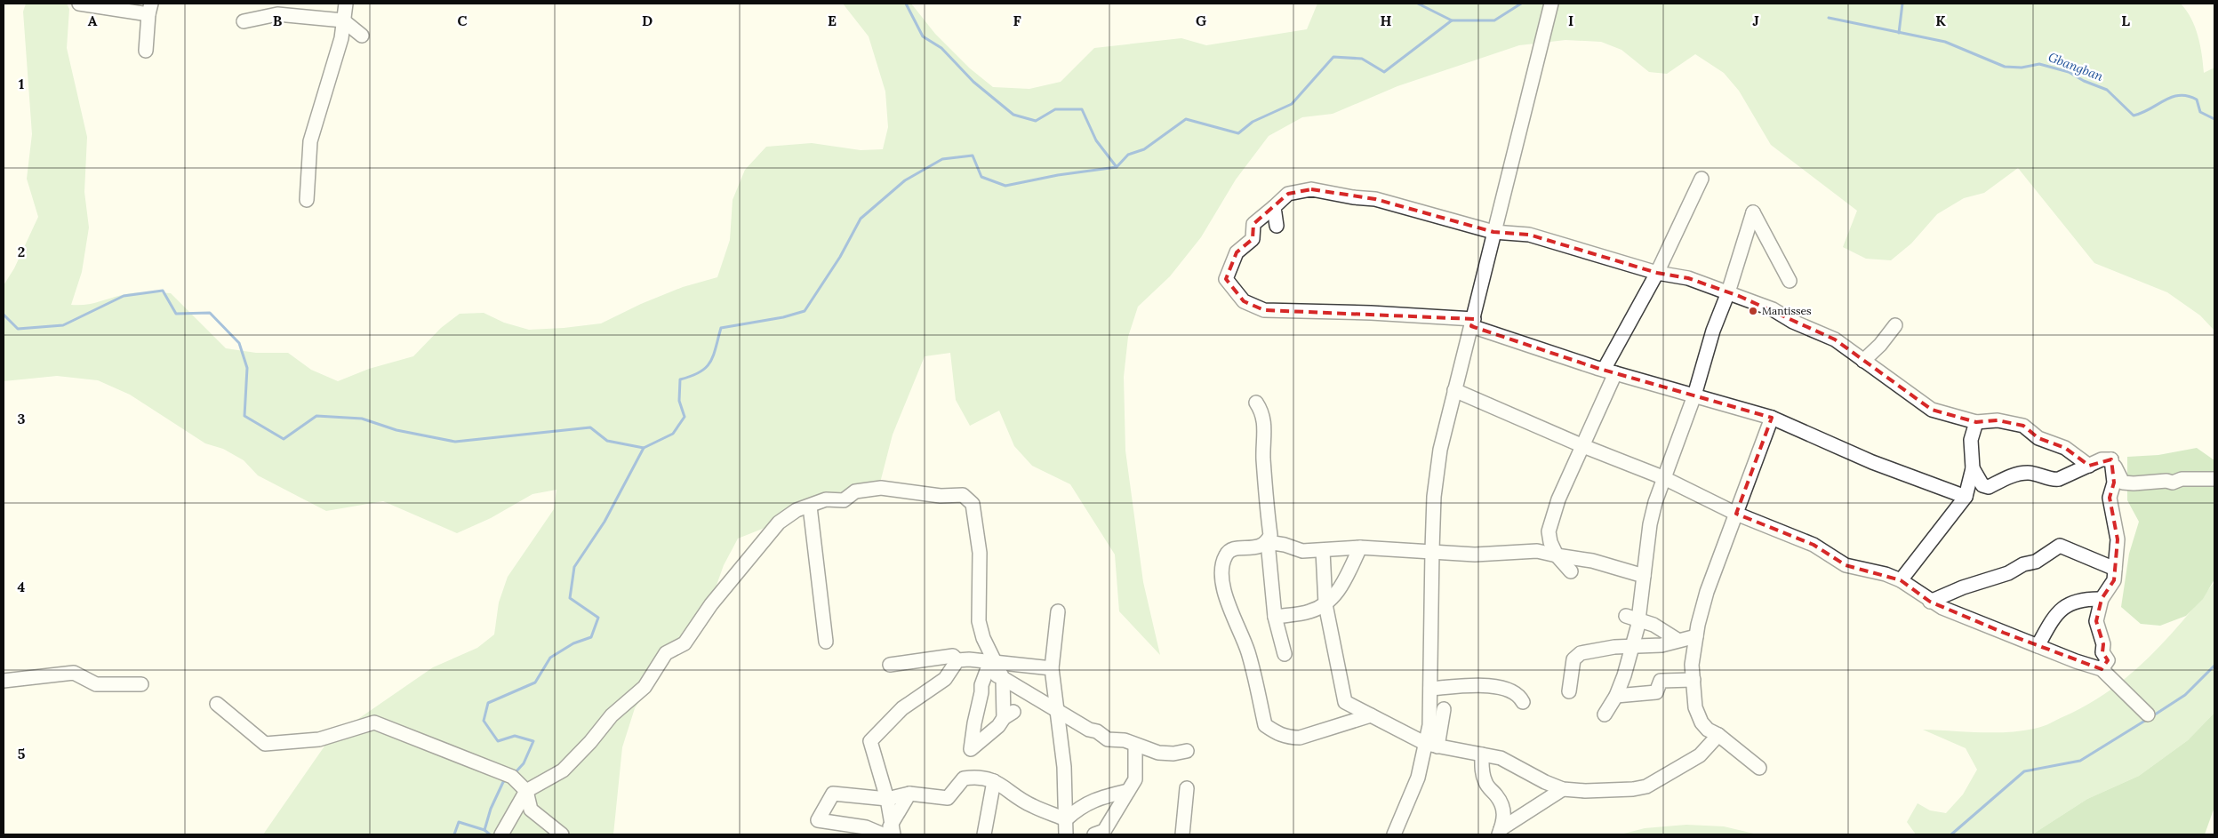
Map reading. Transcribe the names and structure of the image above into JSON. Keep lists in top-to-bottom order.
{
  "water": ["Gbangban"],
  "places": ["Mantisses"],
  "grid": {
    "columns": [
      "A",
      "B",
      "C",
      "D",
      "E",
      "F",
      "G",
      "H",
      "I",
      "J",
      "K",
      "L"
    ],
    "rows": [
      "1",
      "2",
      "3",
      "4",
      "5"
    ]
  }
}
